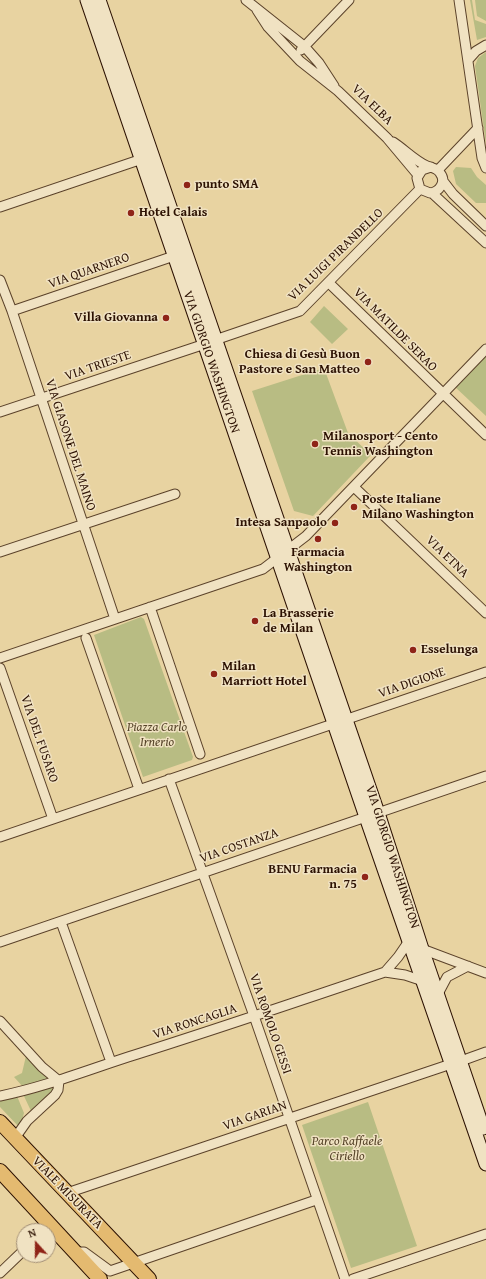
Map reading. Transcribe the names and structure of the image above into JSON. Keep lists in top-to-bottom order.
{
  "streets": {
    "main road": ["VIALE MISURATA"],
    "street": [
      "VIA ELBA",
      "VIA LUIGI PIRANDELLO",
      "VIA QUARNERO",
      "VIA MATILDE SERAO",
      "VIA GIORGIO WASHINGTON",
      "VIA TRIESTE",
      "VIA GIASONE DEL MAINO",
      "VIA ETNA",
      "VIA DIGIONE",
      "VIA DEL FUSARO",
      "VIA COSTANZA",
      "VIA RONCAGLIA",
      "VIA ROMOLO GESSI",
      "VIA GARIAN"
    ]
  },
  "crossings": [
    ["VIA ELBA", "VIA LUIGI PIRANDELLO"],
    ["VIA LUIGI PIRANDELLO", "VIA MATILDE SERAO"],
    ["VIA LUIGI PIRANDELLO", "VIA GIORGIO WASHINGTON"],
    ["VIA LUIGI PIRANDELLO", "VIA TRIESTE"],
    ["VIA QUARNERO", "VIA GIORGIO WASHINGTON"],
    ["VIA QUARNERO", "VIA GIASONE DEL MAINO"],
    ["VIA GIORGIO WASHINGTON", "VIA TRIESTE"],
    ["VIA GIORGIO WASHINGTON", "VIA DIGIONE"],
    ["VIA GIORGIO WASHINGTON", "VIA COSTANZA"],
    ["VIA GIORGIO WASHINGTON", "VIA RONCAGLIA"],
    ["VIA GIORGIO WASHINGTON", "VIA GARIAN"],
    ["VIA TRIESTE", "VIA GIASONE DEL MAINO"],
    ["VIA DIGIONE", "VIA ROMOLO GESSI"],
    ["VIA COSTANZA", "VIA ROMOLO GESSI"],
    ["VIA RONCAGLIA", "VIA ROMOLO GESSI"],
    ["VIA ROMOLO GESSI", "VIA GARIAN"],
    ["VIA GARIAN", "VIALE MISURATA"]
  ],
  "parks": ["Piazza Carlo Irnerio", "Parco Raffaele Ciriello"],
  "places": [
    "punto SMA",
    "Hotel Calais",
    "Villa Giovanna",
    "Chiesa di Gesù Buon Pastore e San Matteo",
    "Milanosport - Cento Tennis Washington",
    "Poste Italiane Milano Washington",
    "Intesa Sanpaolo",
    "Farmacia Washington",
    "La Brasserie de Milan",
    "Esselunga",
    "Milan Marriott Hotel",
    "BENU Farmacia n. 75"
  ],
  "north": "top"
}
